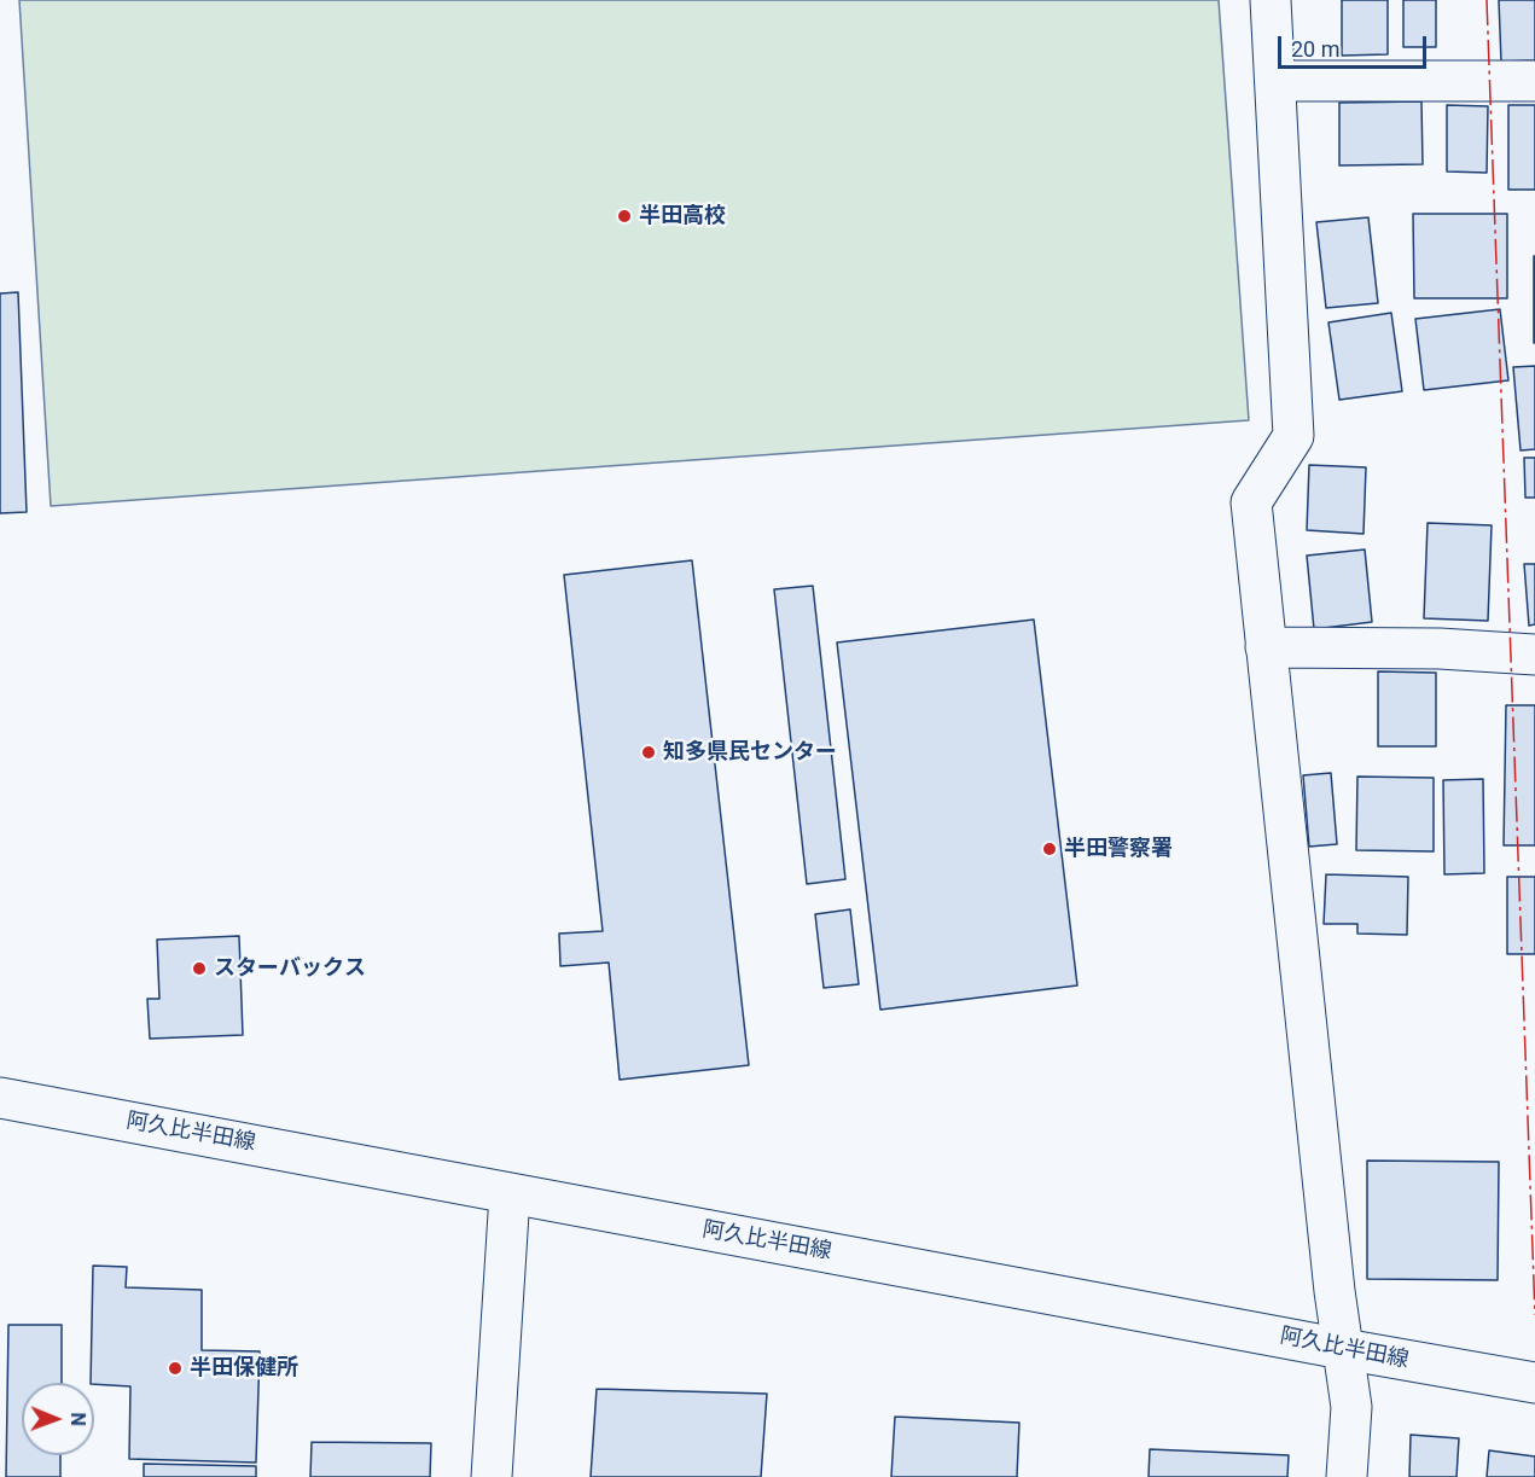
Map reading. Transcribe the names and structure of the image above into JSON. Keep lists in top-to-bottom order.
{
  "streets": {
    "street": ["阿久比半田線"]
  },
  "places": [
    "半田高校",
    "知多県民センター",
    "半田警察署",
    "スターバックス",
    "半田保健所"
  ],
  "scale_bar": "20 m",
  "north": "right"
}
